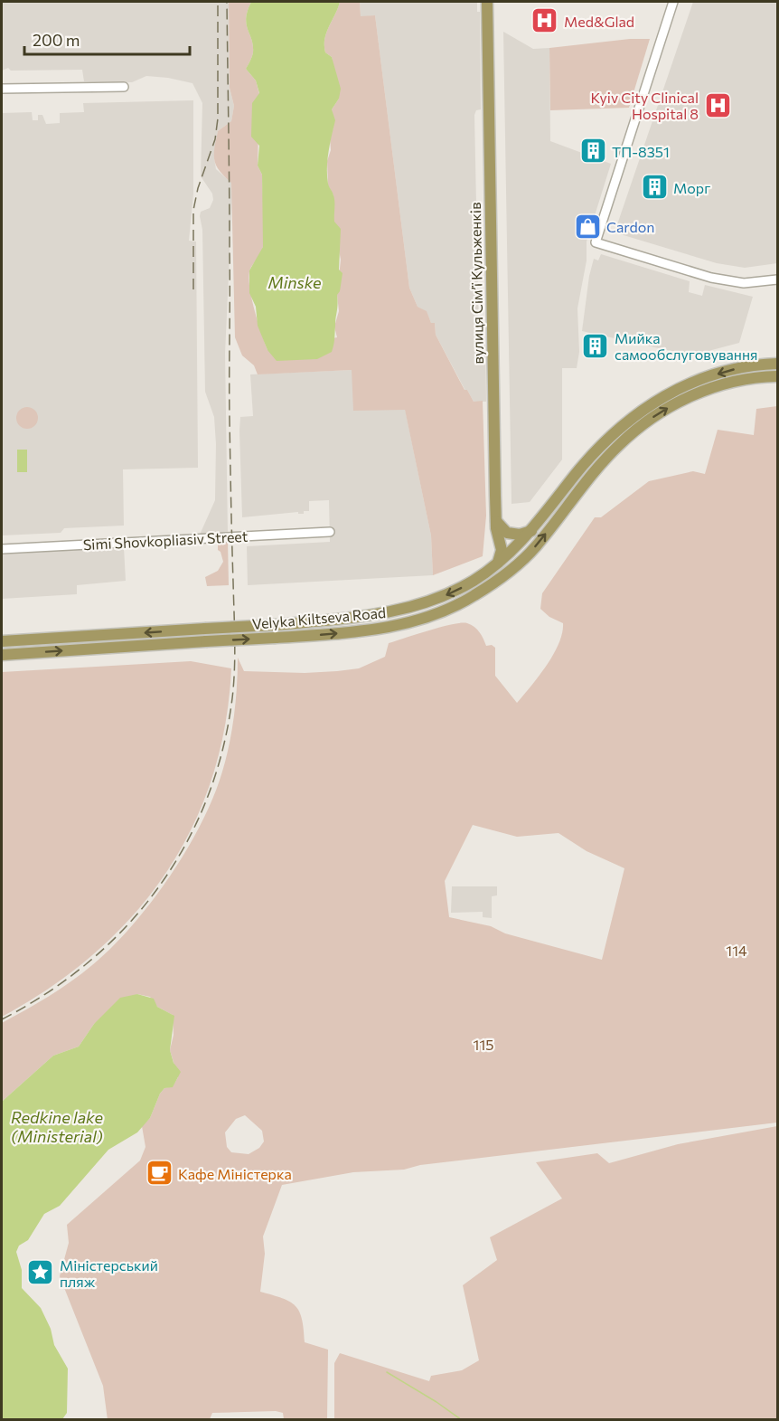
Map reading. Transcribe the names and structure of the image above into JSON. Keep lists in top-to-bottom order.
{
  "streets": {
    "main road": ["вулиця Сімʼї Кульженків", "Velyka Kiltseva Road"],
    "street": ["Simi Shovkopliasiv Street"]
  },
  "crossings": [
    ["вулиця Сімʼї Кульженків", "Velyka Kiltseva Road"]
  ],
  "water": ["Minske", "Redkine lake (Ministerial)"],
  "parks": ["114", "115"],
  "places": {
    "hospital": ["Med&Glad", "Kyiv City Clinical Hospital 8"],
    "building": ["ТП-8351", "Морг", "Мийка самообслуговування"],
    "shop": ["Cardon"],
    "cafe": ["Кафе Міністерка"],
    "place": ["Міністерський пляж"]
  },
  "scale_bar": "200 m"
}
